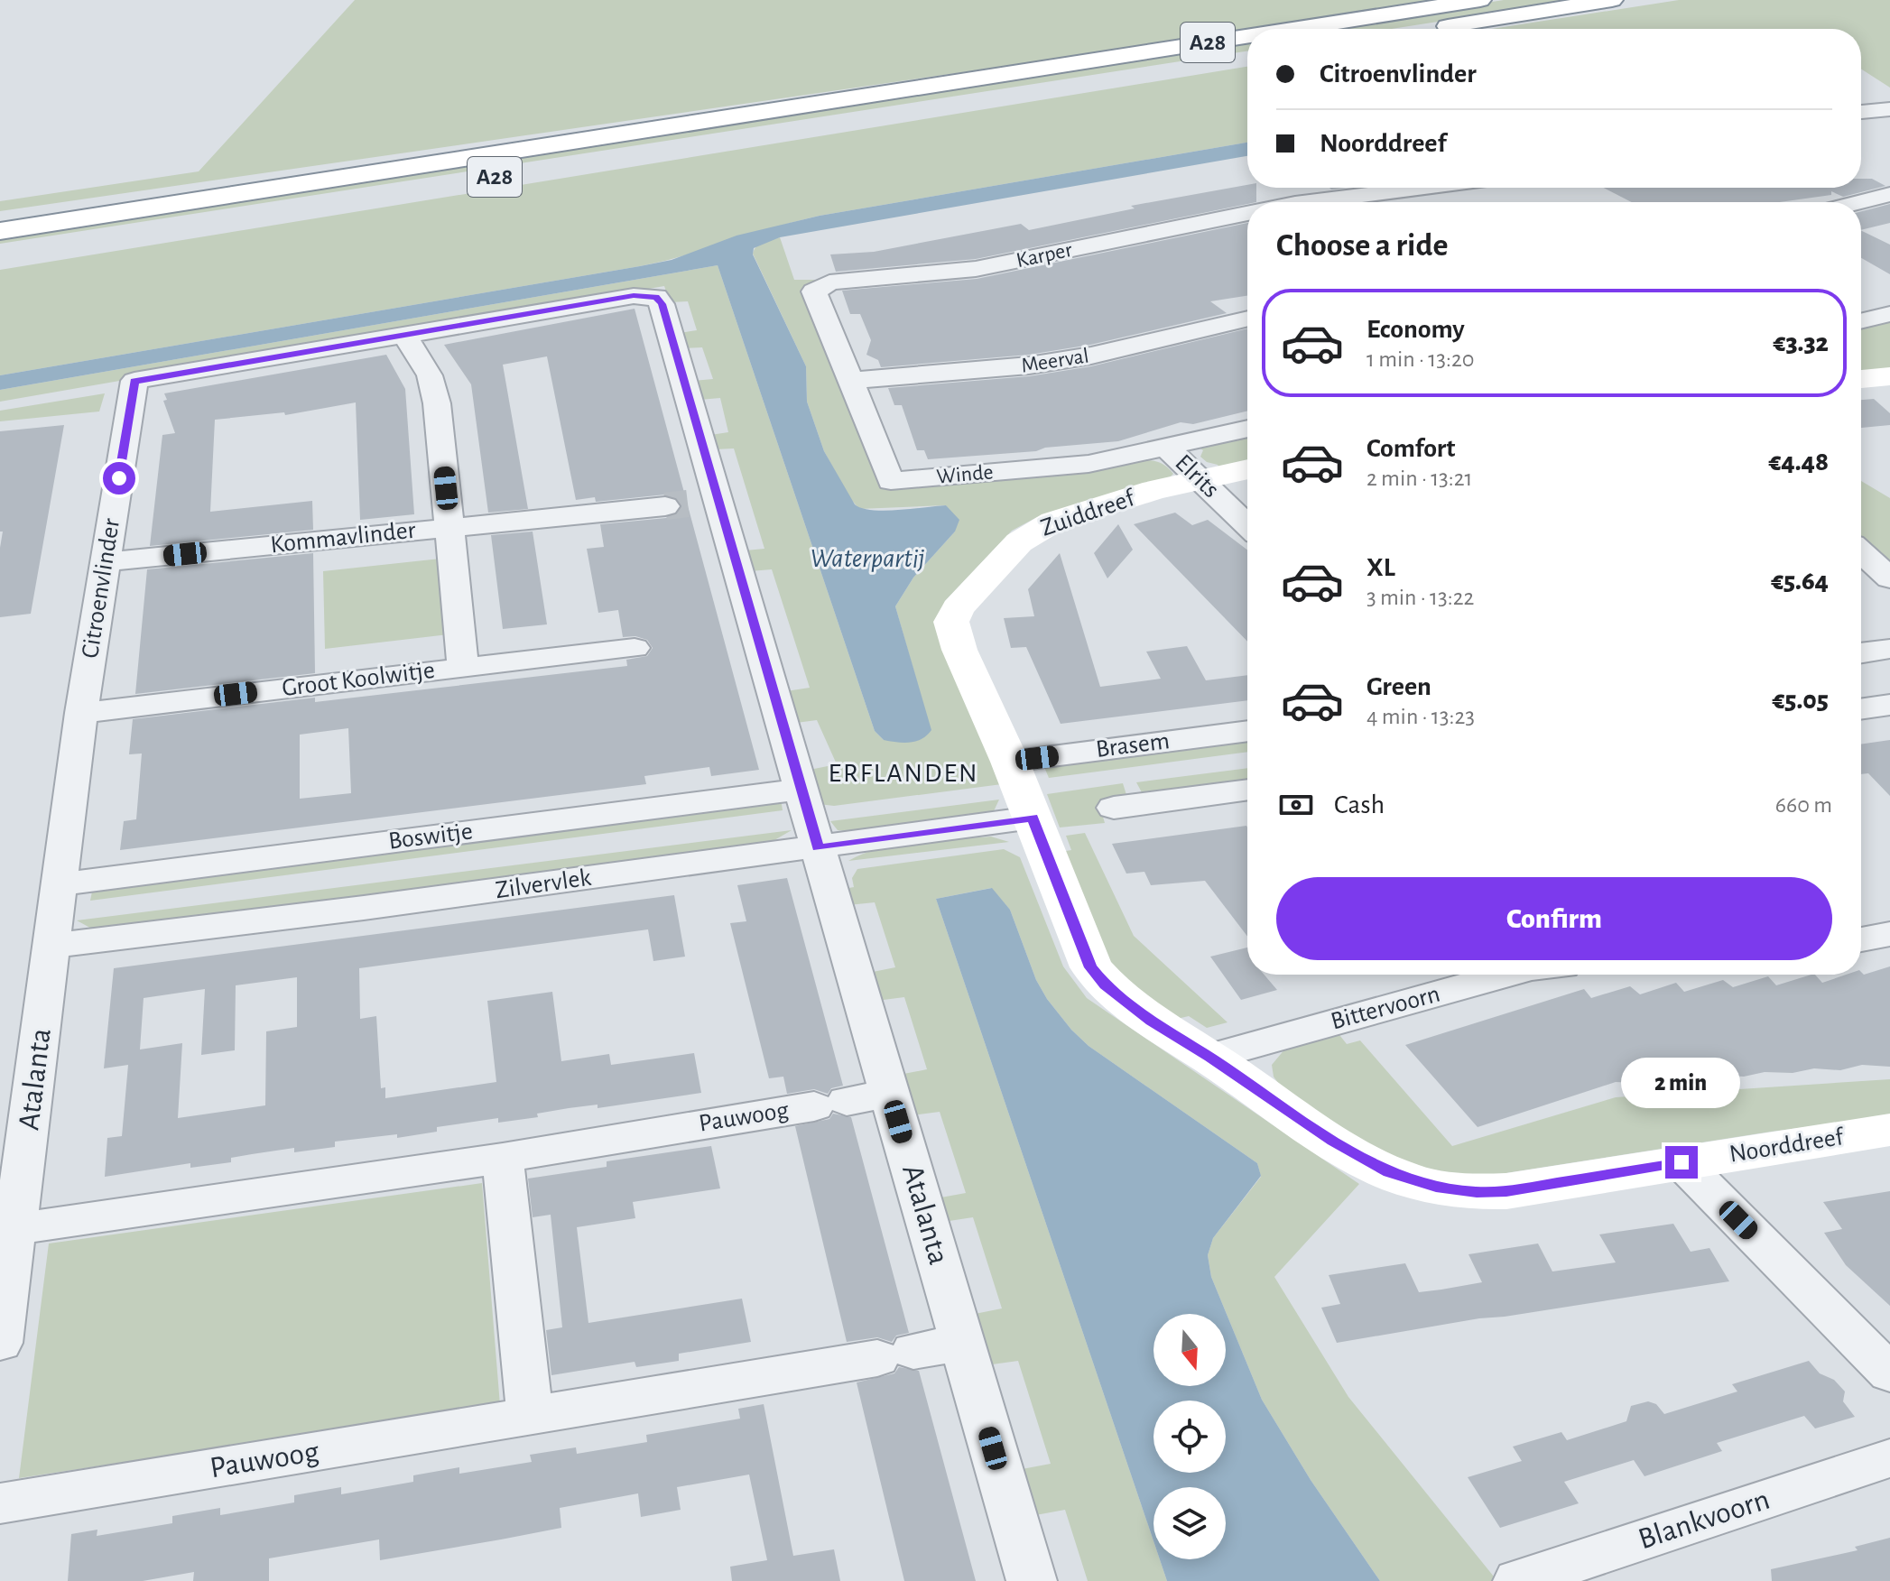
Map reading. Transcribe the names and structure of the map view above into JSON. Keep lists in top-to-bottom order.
{
  "streets": {
    "main road": ["A28", "Zuiddreef", "Noorddreef"],
    "street": [
      "Karper",
      "Meerval",
      "Winde",
      "Elrits",
      "Kommavlinder",
      "Citroenvlinder",
      "Groot Koolwitje",
      "Brasem",
      "Boswitje",
      "Zilvervlek",
      "Bittervoorn",
      "Atalanta",
      "Pauwoog",
      "Blankvoorn"
    ]
  },
  "crossings": [
    ["Karper", "Winde"],
    ["Meerval", "Winde"],
    ["Winde", "Elrits"],
    ["Elrits", "Zuiddreef"],
    ["Zuiddreef", "Brasem"],
    ["Zuiddreef", "Zilvervlek"],
    ["Zuiddreef", "Noorddreef"],
    ["Kommavlinder", "Citroenvlinder"],
    ["Citroenvlinder", "Groot Koolwitje"],
    ["Citroenvlinder", "Boswitje"],
    ["Citroenvlinder", "Zilvervlek"],
    ["Citroenvlinder", "Atalanta"],
    ["Zilvervlek", "Atalanta"],
    ["Zilvervlek", "Noorddreef"],
    ["Bittervoorn", "Noorddreef"],
    ["Atalanta", "Pauwoog"]
  ],
  "districts": ["ERFLANDEN"],
  "water": ["Waterpartij"],
  "north": "bottom",
  "page": {
    "banner": ["Citroenvlinder", "Noorddreef"],
    "heading": "Choose a ride",
    "list": [
      {
        "name": "Economy",
        "note": "1 min · 13:20",
        "value": "€3.32"
      },
      {
        "name": "Comfort",
        "note": "2 min · 13:21",
        "value": "€4.48"
      },
      {
        "name": "XL",
        "note": "3 min · 13:22",
        "value": "€5.64"
      },
      {
        "name": "Green",
        "note": "4 min · 13:23",
        "value": "€5.05"
      }
    ],
    "pay": ["Cash", "660 m"],
    "buttons": "Confirm",
    "bubble": "2 min"
  }
}
